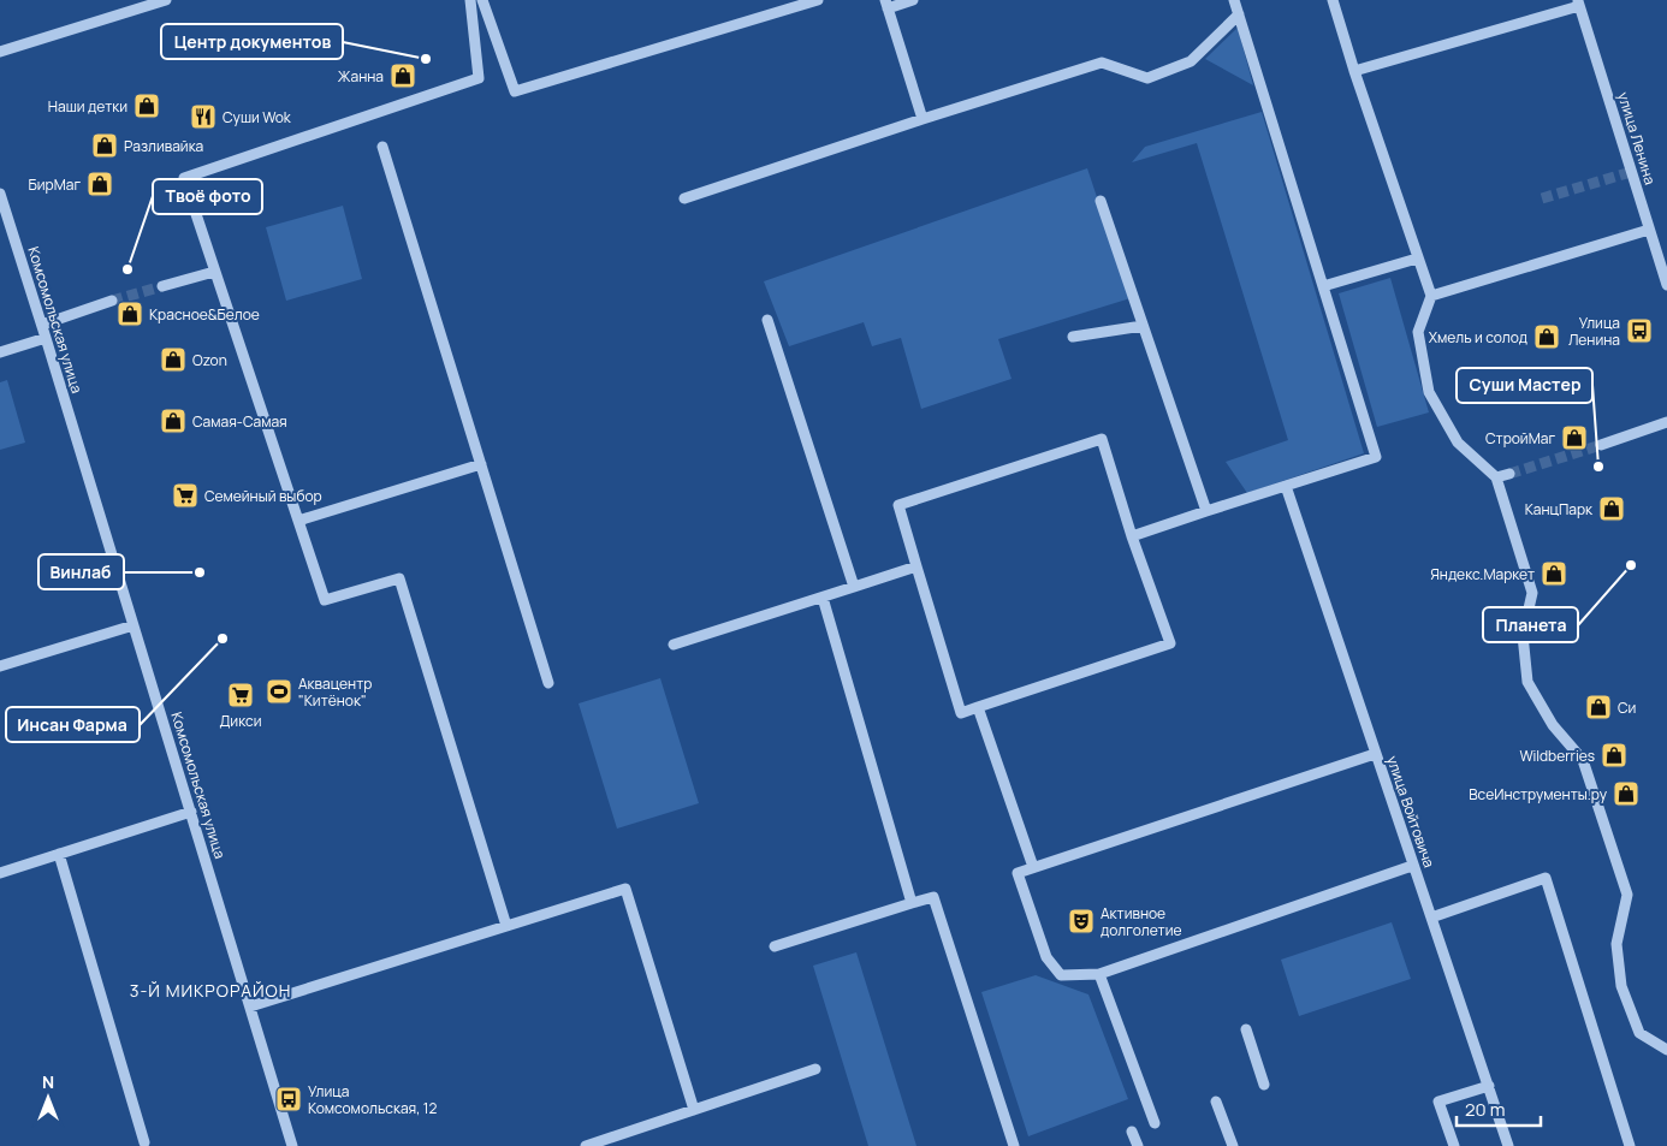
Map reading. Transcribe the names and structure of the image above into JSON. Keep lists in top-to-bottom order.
{
  "streets": {
    "street": ["улица Ленина", "Комсомольская улица", "улица Войтовича"]
  },
  "districts": ["3-Й МИКРОРАЙОН"],
  "places": {
    "other": [
      "Центр документов",
      "Твоё фото",
      "Суши Мастер",
      "Планета",
      "Винлаб",
      "Инсан Фарма"
    ],
    "shop": [
      "Жанна",
      "Наши детки",
      "Разливайка",
      "БирМаг",
      "Красное&Белое",
      "Хмель и солод",
      "Ozon",
      "Самая-Самая",
      "СтройМаг",
      "КанцПарк",
      "Яндекс.Маркет",
      "Си",
      "Wildberries",
      "ВсеИнструменты.ру"
    ],
    "restaurant": ["Суши Wok"],
    "bus stop": ["Улица Ленина", "Улица Комсомольская, 12"],
    "supermarket": ["Семейный выбор", "Дикси"],
    "sports": ["Аквацентр \"Китёнок\""],
    "theatre": ["Активное долголетие"]
  },
  "scale_bar": "20 m",
  "north": "top"
}
